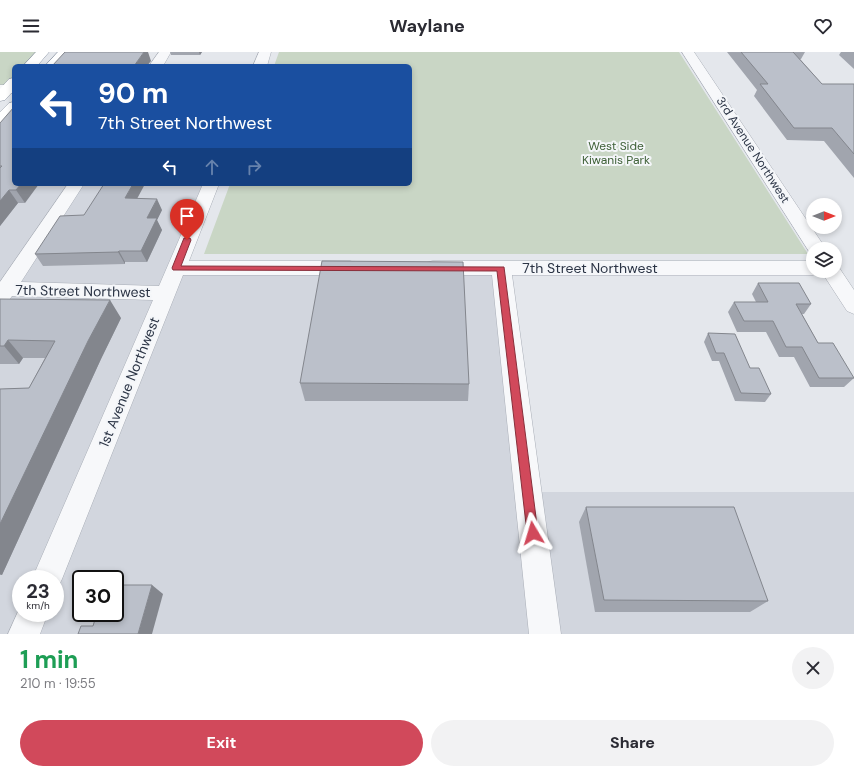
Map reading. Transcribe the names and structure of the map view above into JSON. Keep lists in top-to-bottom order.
{
  "streets": {
    "street": ["3rd Avenue Northwest", "7th Street Northwest", "1st Avenue Northwest"]
  },
  "crossings": [
    ["7th Street Northwest", "1st Avenue Northwest"]
  ],
  "parks": ["West Side Kiwanis Park"],
  "north": "right",
  "page": {
    "header": "Waylane",
    "turn": ["90 m", "7th Street Northwest"],
    "speed": "23 km/h",
    "limit": "30",
    "heading": ["1 min", "210 m · 19:55"],
    "buttons": ["Exit", "Share"]
  }
}
